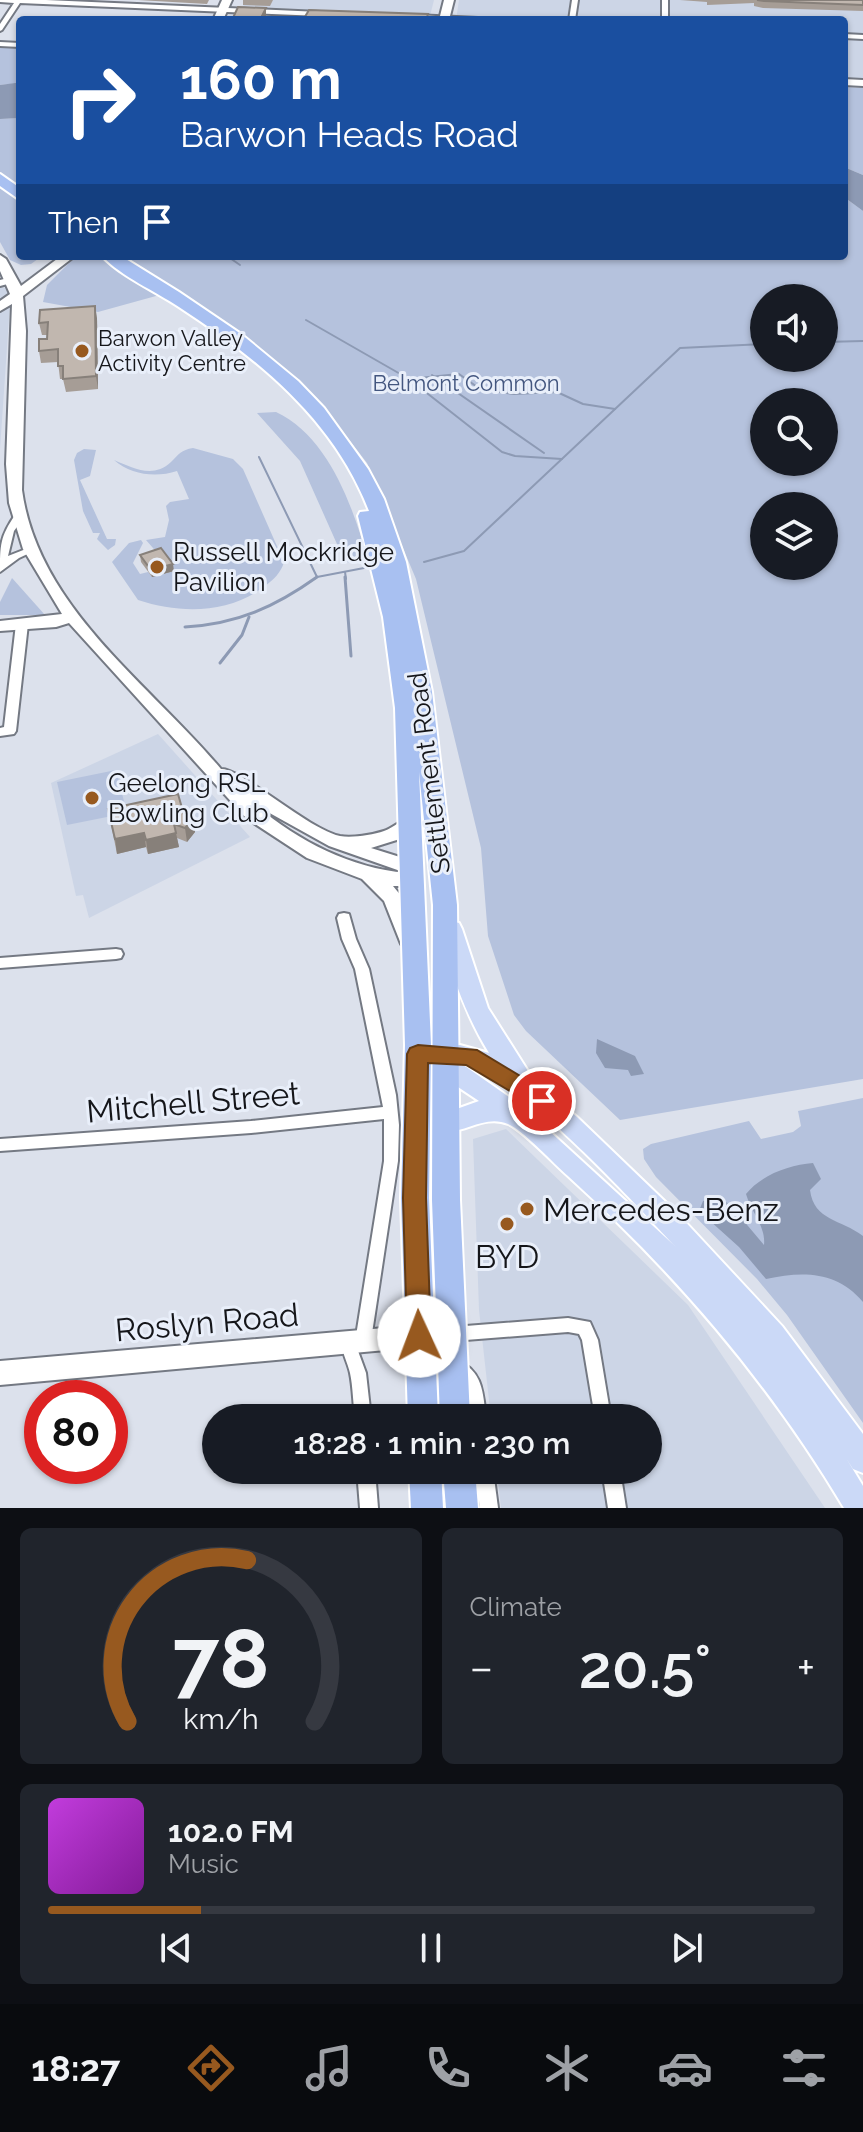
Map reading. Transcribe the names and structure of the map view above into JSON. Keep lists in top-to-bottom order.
{
  "streets": {
    "highway": ["Settlement Road"],
    "street": ["Mitchell Street", "Roslyn Road"]
  },
  "crossings": [
    ["Settlement Road", "Roslyn Road"]
  ],
  "parks": ["Belmont Common"],
  "places": [
    "Barwon Valley Activity Centre",
    "Russell Mockridge Pavilion",
    "Geelong RSL Bowling Club",
    "Mercedes-Benz",
    "BYD"
  ],
  "page": {
    "turn": ["160 m", "Barwon Heads Road"],
    "then": "Then",
    "limit": "80",
    "trip": "18:28 · 1 min · 230 m",
    "tile": "Climate",
    "heat": ["−", "20.5°", "+"],
    "song": ["102.0 FM", "Music"],
    "tabs": "18:27",
    "gauge": ["78", "km/h"]
  }
}
